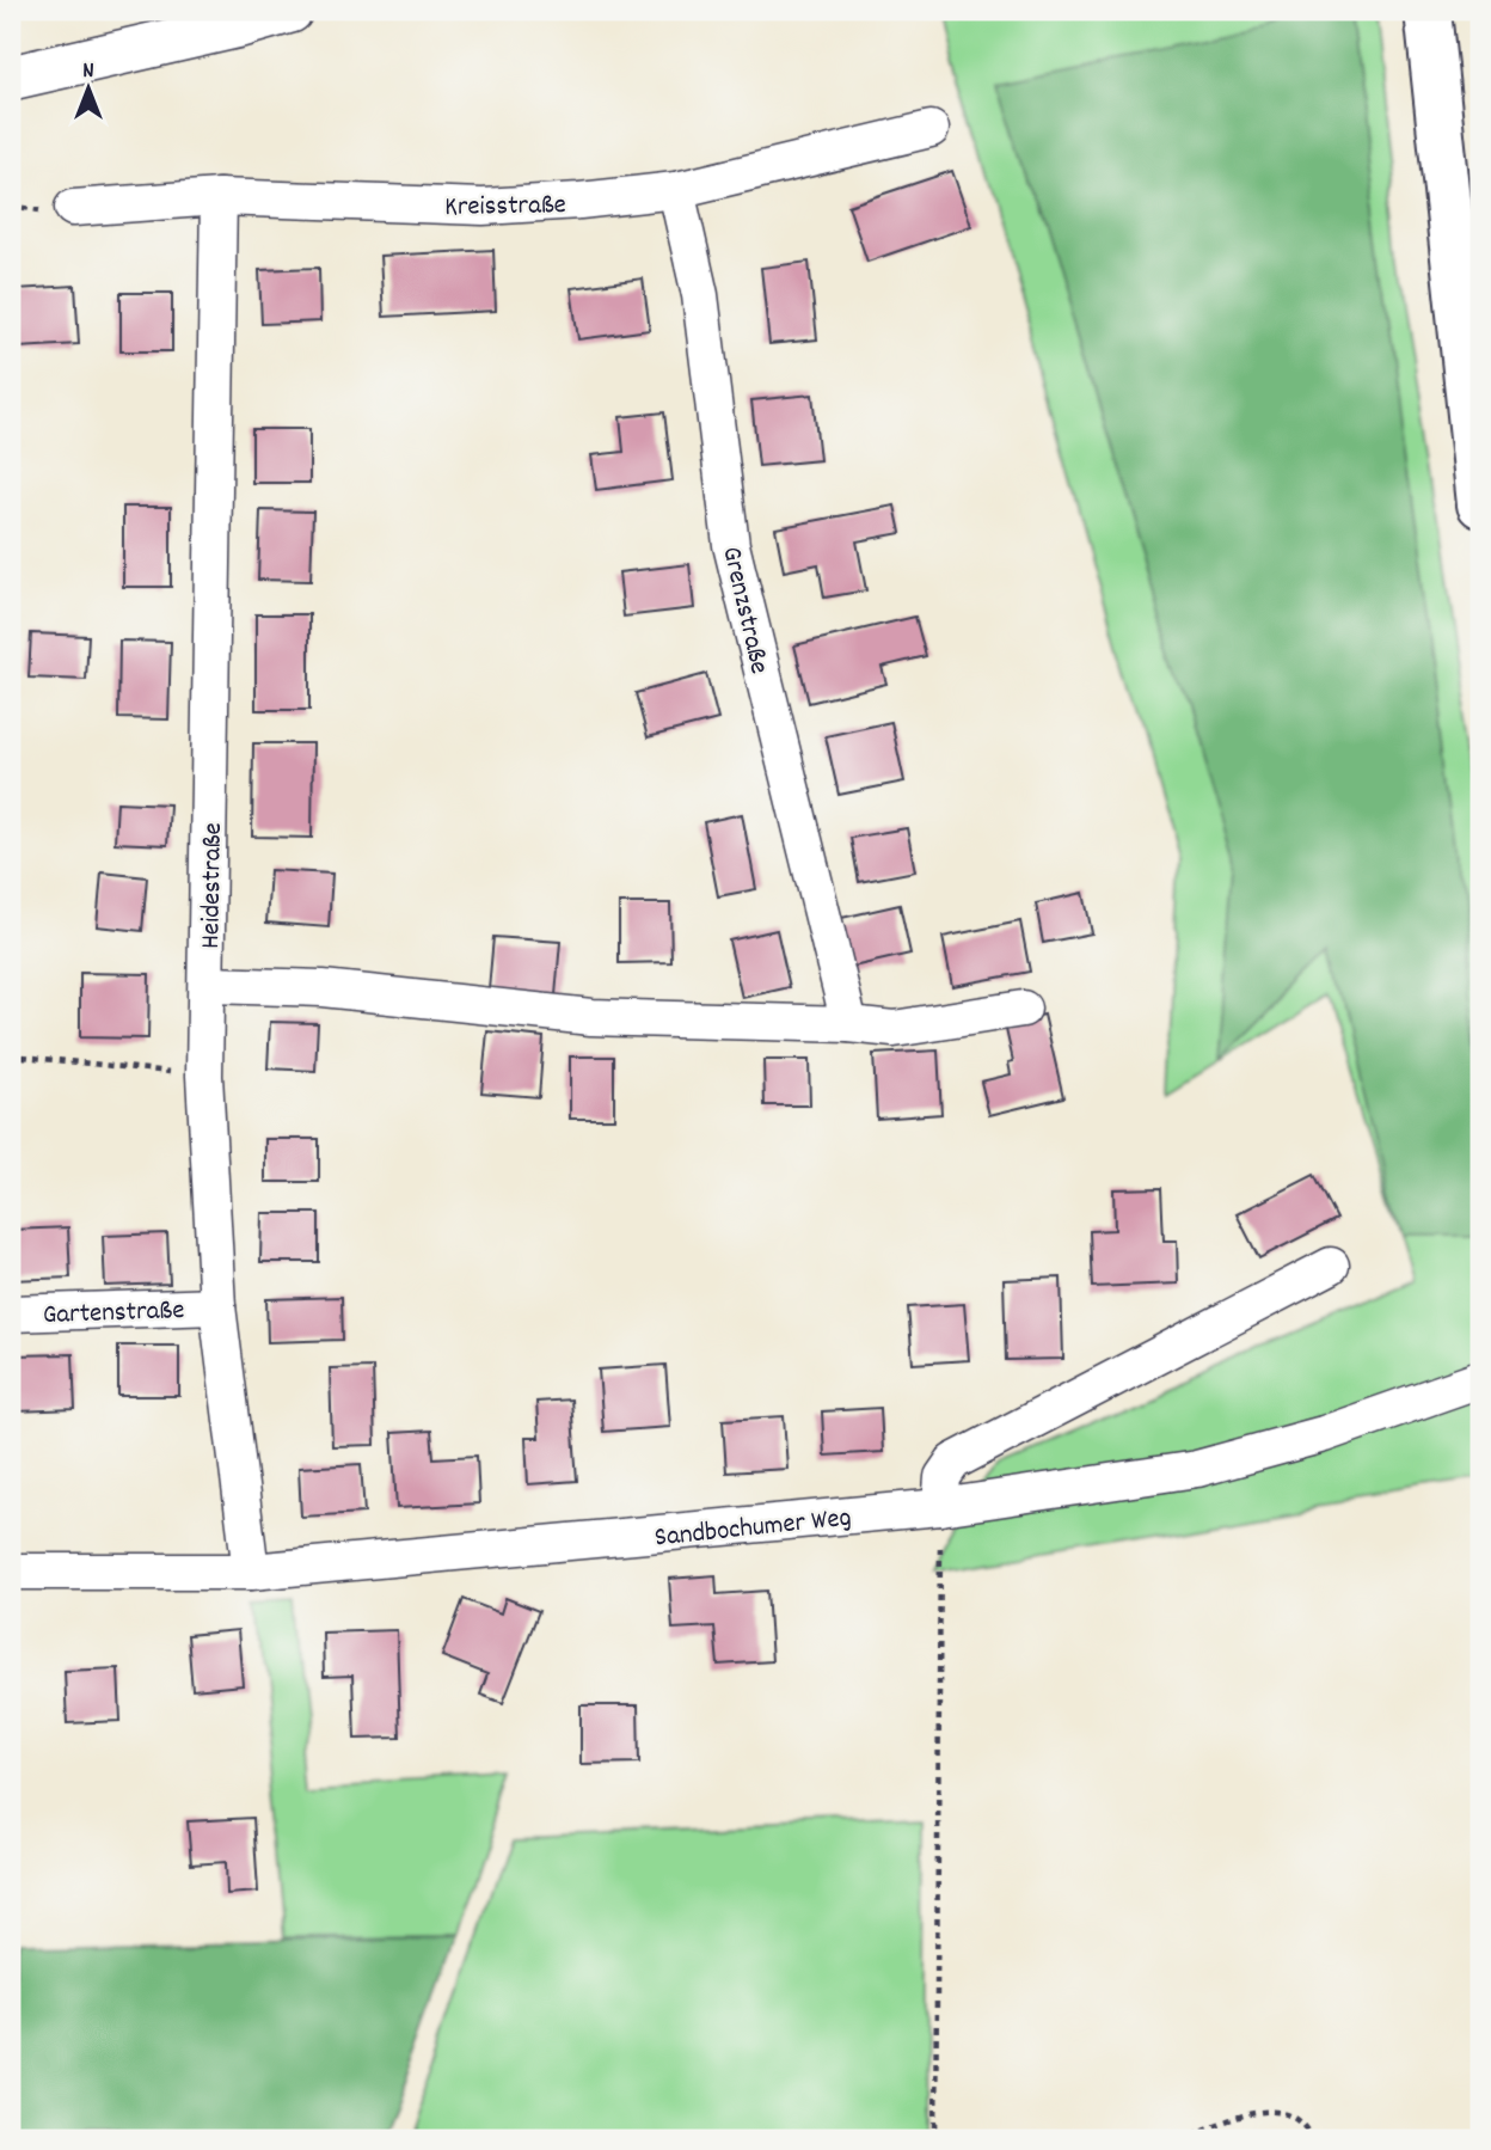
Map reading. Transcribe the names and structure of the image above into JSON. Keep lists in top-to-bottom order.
{
  "streets": {
    "street": [
      "Kreisstraße",
      "Grenzstraße",
      "Heidestraße",
      "Gartenstraße",
      "Sandbochumer Weg"
    ]
  },
  "crossings": [
    ["Kreisstraße", "Grenzstraße"],
    ["Kreisstraße", "Heidestraße"],
    ["Heidestraße", "Gartenstraße"],
    ["Heidestraße", "Sandbochumer Weg"]
  ],
  "north": "top"
}
